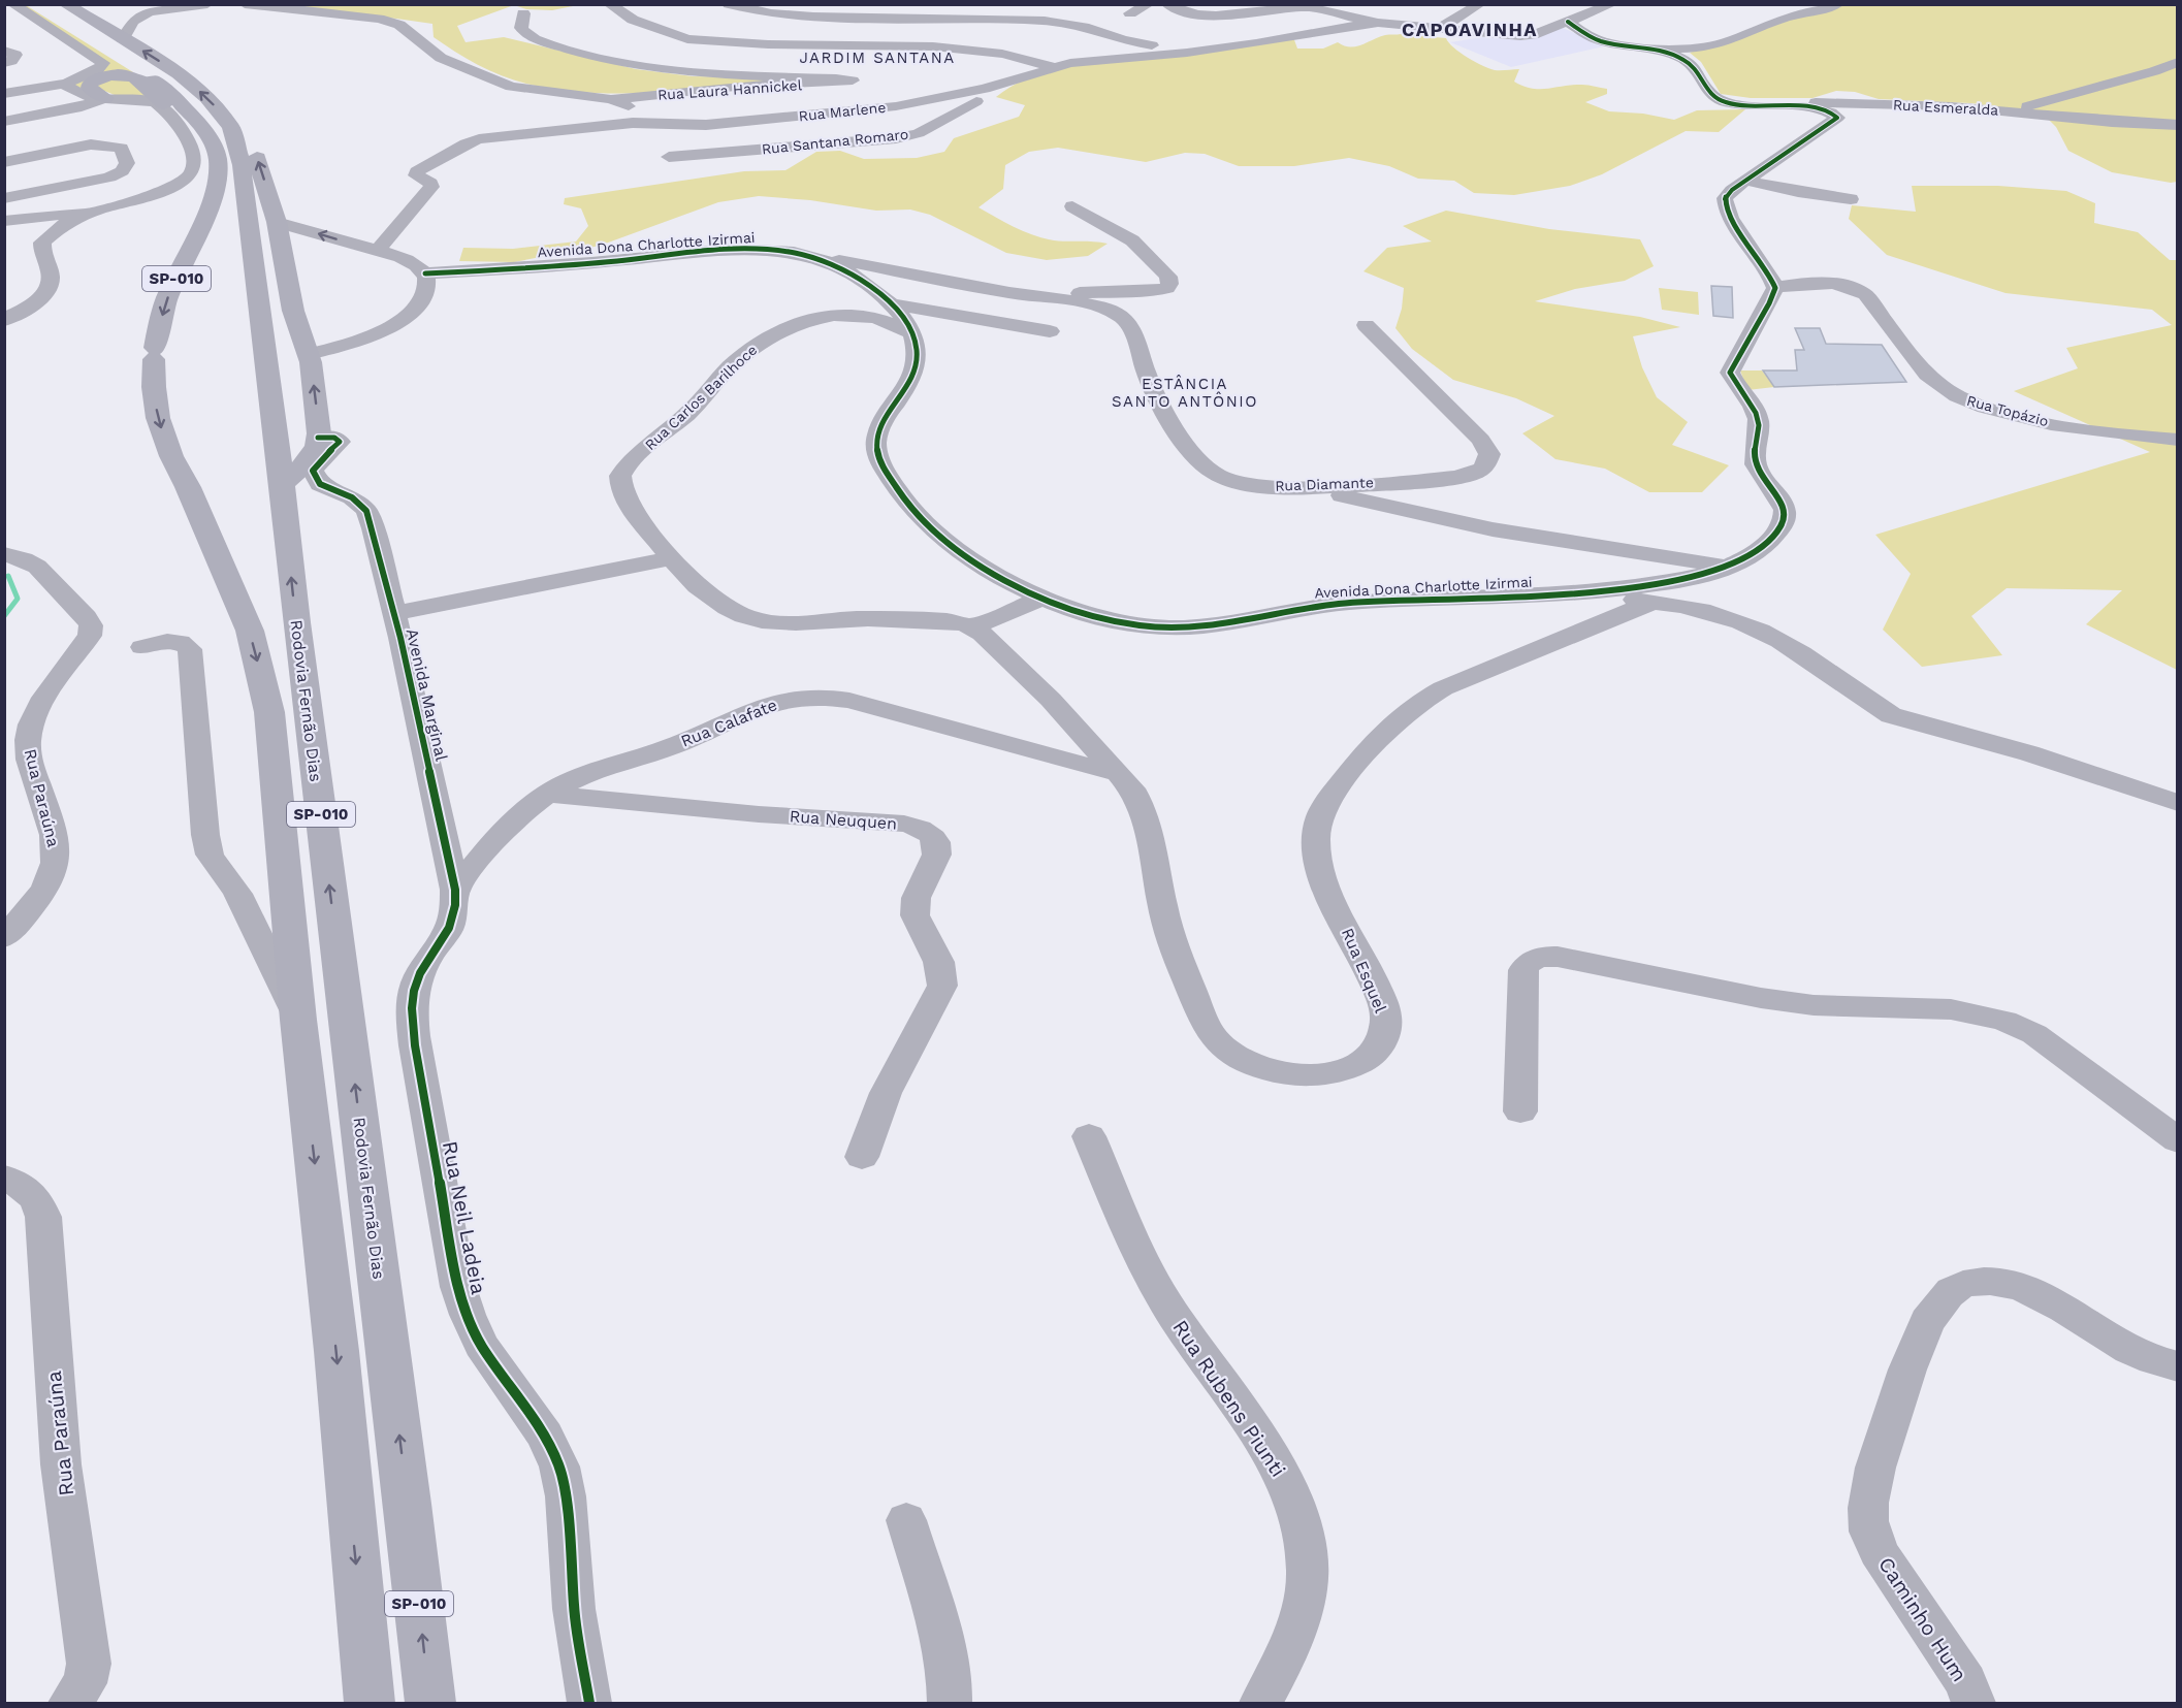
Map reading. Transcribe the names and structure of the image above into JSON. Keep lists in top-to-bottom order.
{
  "streets": {
    "highway": ["SP-010", "Rodovia Fernão Dias"],
    "street": [
      "Rua Laura Hannickel",
      "Rua Esmeralda",
      "Rua Marlene",
      "Rua Santana Romaro",
      "Avenida Dona Charlotte Izirmai",
      "Rua Carlos Barilhoce",
      "Rua Topázio",
      "Rua Diamante",
      "Avenida Marginal",
      "Rua Calafate",
      "Rua Paraúna",
      "Rua Neuquen",
      "Rua Esquel",
      "Rua Neil Ladeia",
      "Rua Rubens Piunti",
      "Caminho Hum"
    ]
  },
  "crossings": [
    ["Rua Marlene", "Rua Santana Romaro"],
    ["Avenida Dona Charlotte Izirmai", "Rua Carlos Barilhoce"],
    ["Avenida Dona Charlotte Izirmai", "Rua Topázio"],
    ["Avenida Dona Charlotte Izirmai", "Rua Diamante"],
    ["Rua Carlos Barilhoce", "Rua Esquel"],
    ["Avenida Marginal", "Rua Calafate"],
    ["Avenida Marginal", "Rua Neil Ladeia"],
    ["Rua Calafate", "Rua Neuquen"],
    ["Rua Calafate", "Rua Esquel"]
  ],
  "districts": ["CAPOAVINHA", "JARDIM SANTANA", "ESTÂNCIA SANTO ANTÔNIO"]
}
